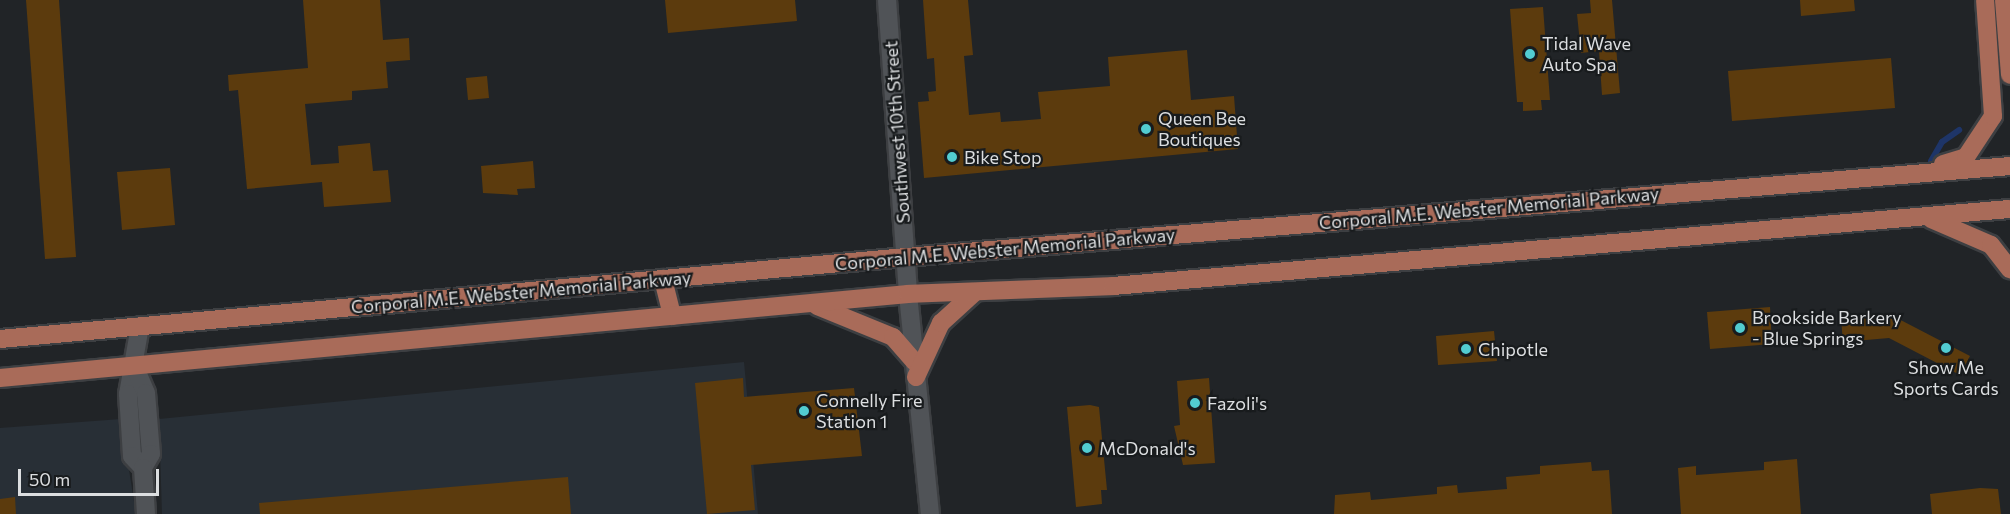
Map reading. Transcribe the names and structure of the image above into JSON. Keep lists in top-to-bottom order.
{
  "streets": {
    "main road": ["Corporal M.E. Webster Memorial Parkway"],
    "street": ["Southwest 10th Street"]
  },
  "crossings": [
    ["Southwest 10th Street", "Corporal M.E. Webster Memorial Parkway"]
  ],
  "places": [
    "Tidal Wave Auto Spa",
    "Queen Bee Boutiques",
    "Bike Stop",
    "Brookside Barkery - Blue Springs",
    "Show Me Sports Cards",
    "Chipotle",
    "Fazoli's",
    "Connelly Fire Station 1",
    "McDonald's"
  ],
  "scale_bar": "50 m"
}
